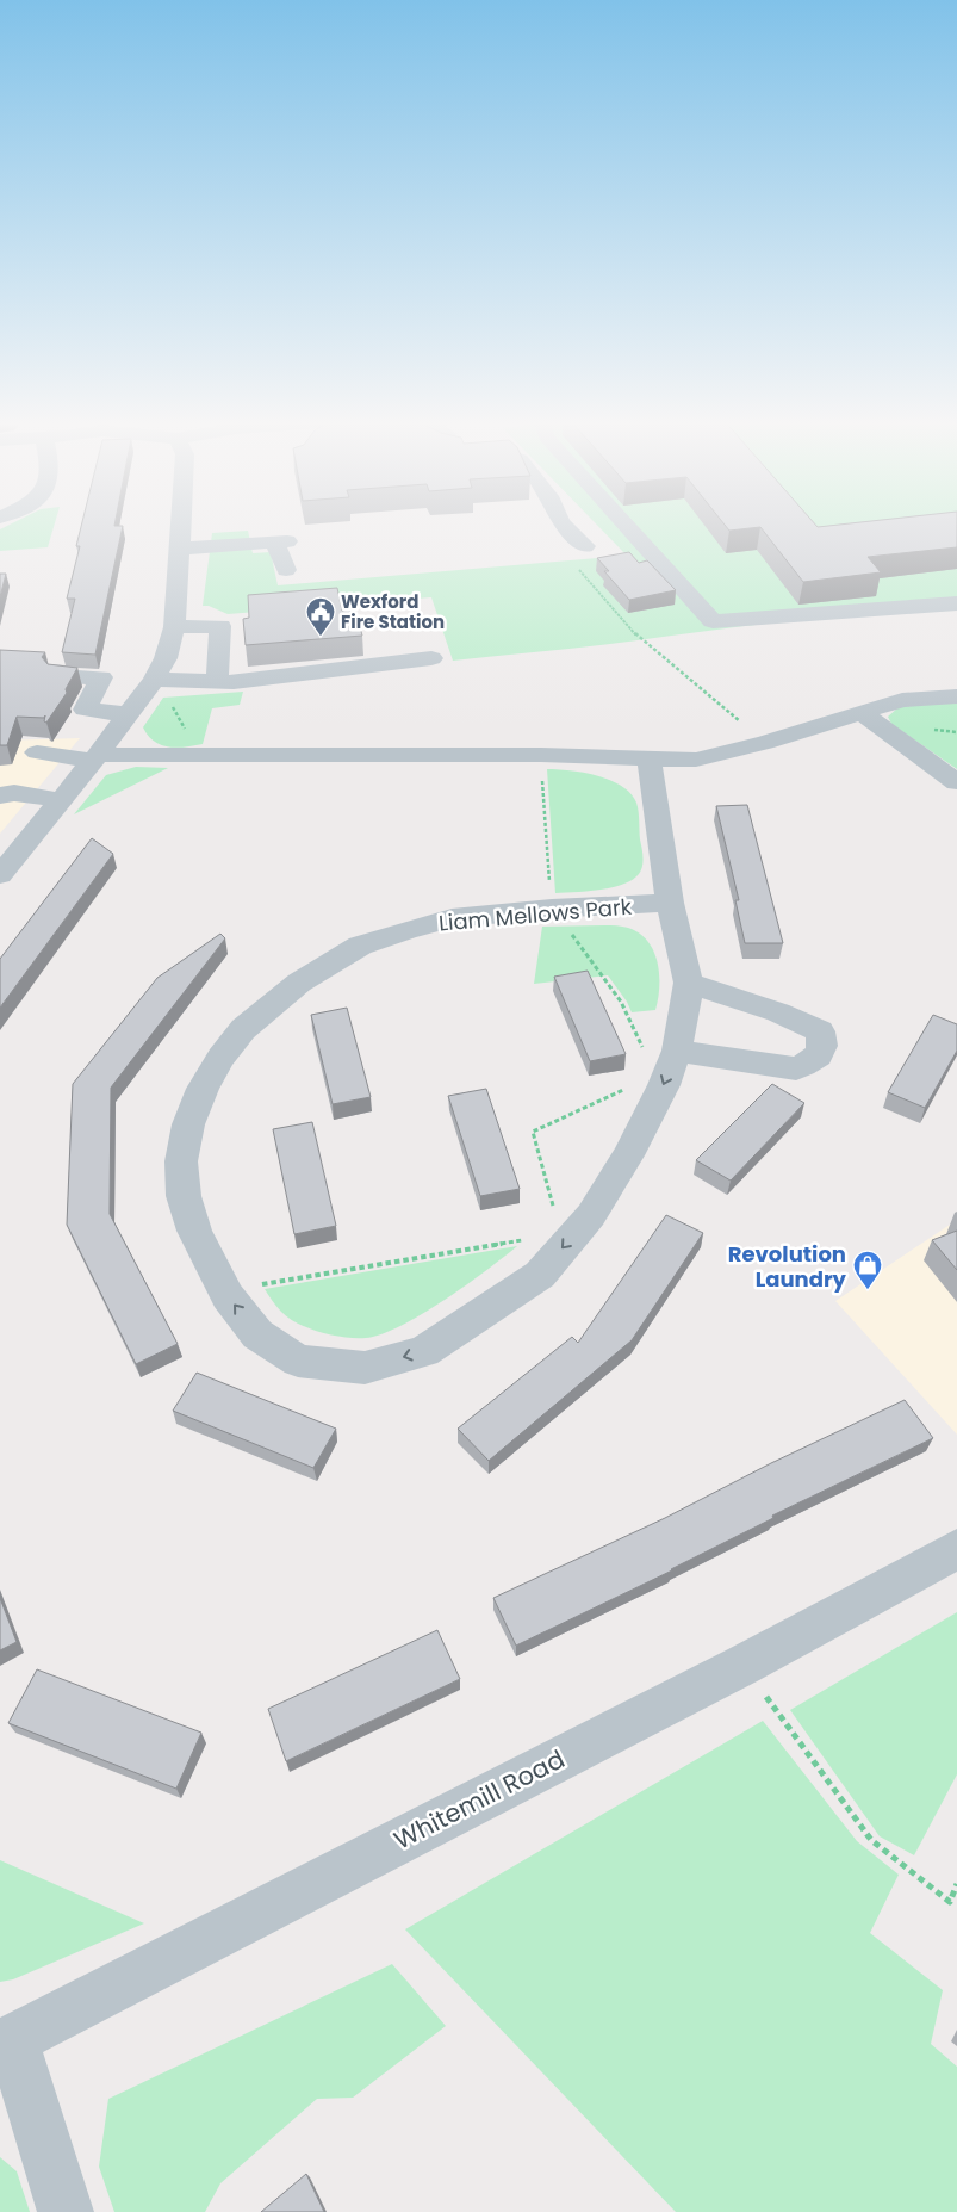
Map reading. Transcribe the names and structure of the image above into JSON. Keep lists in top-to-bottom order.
{
  "streets": {
    "street": ["Liam Mellows Park", "Whitemill Road"]
  },
  "places": {
    "public building": ["Wexford Fire Station"],
    "shop": ["Revolution Laundry"]
  }
}
